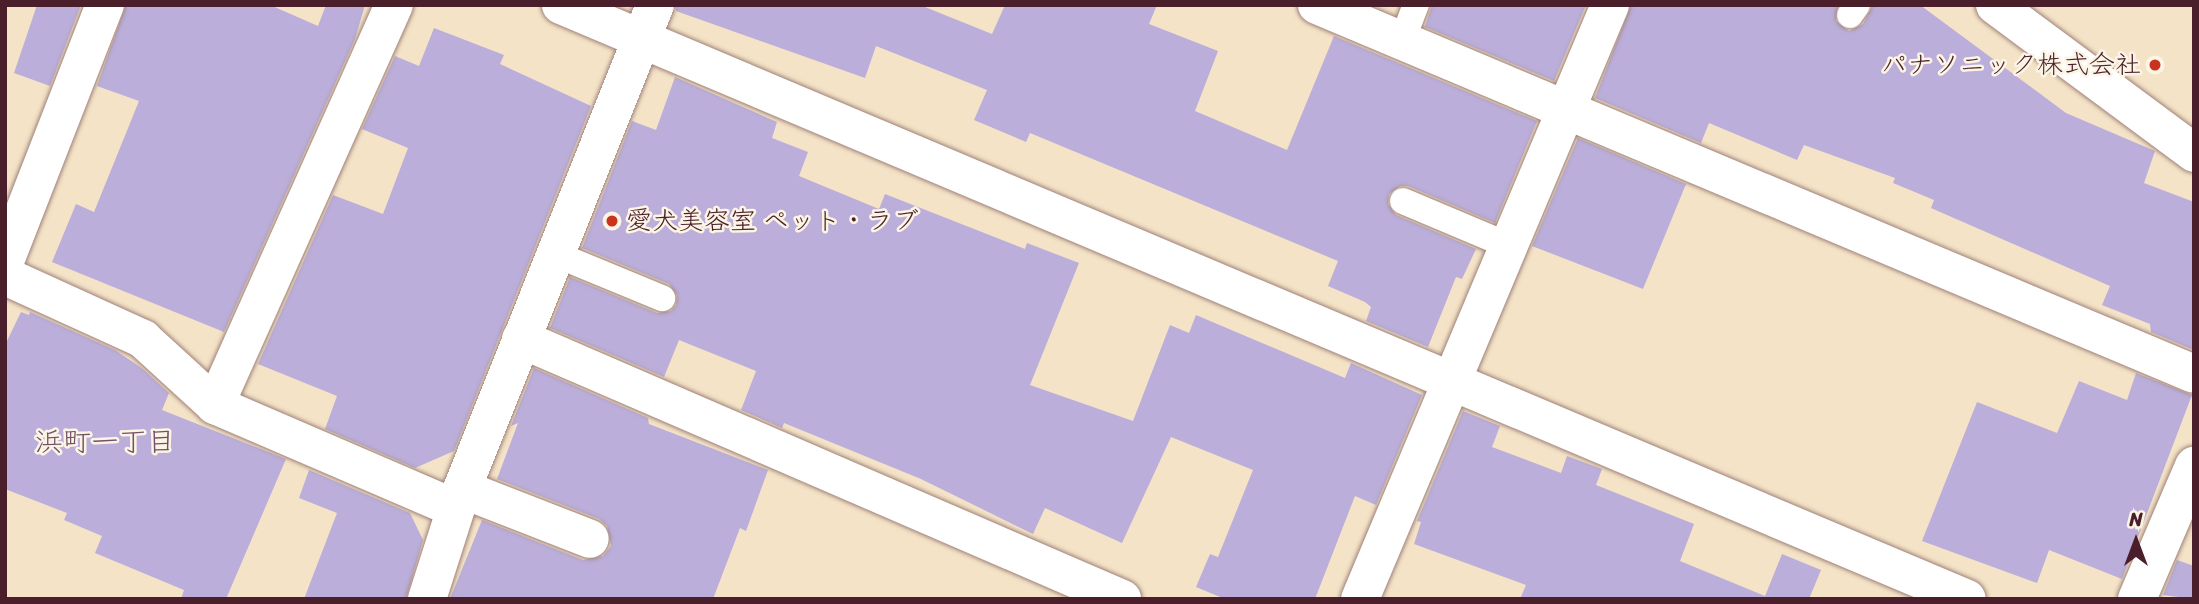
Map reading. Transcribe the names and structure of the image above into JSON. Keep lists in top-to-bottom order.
{
  "districts": ["浜町一丁目"],
  "places": ["パナソニック株式会社", "愛犬美容室 ペット・ラブ"],
  "north": "top"
}
